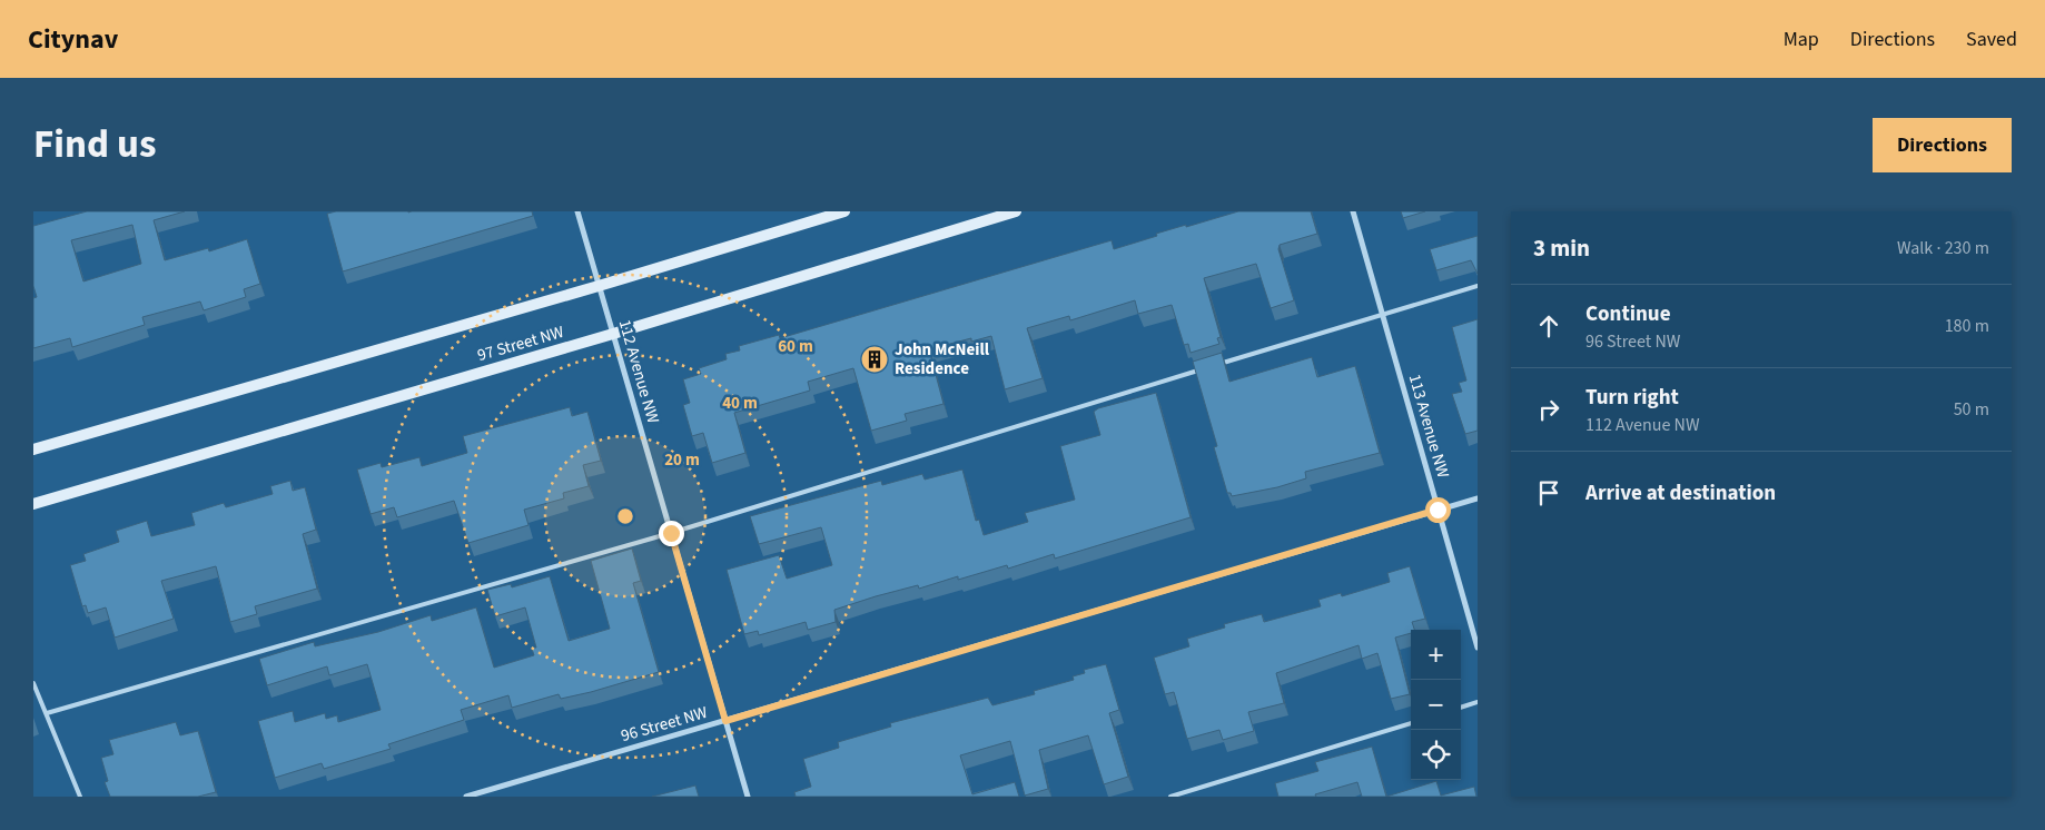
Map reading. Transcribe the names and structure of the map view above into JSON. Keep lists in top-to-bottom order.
{
  "streets": {
    "main road": ["97 Street NW"],
    "street": ["112 Avenue NW", "113 Avenue NW", "96 Street NW"]
  },
  "crossings": [
    ["97 Street NW", "112 Avenue NW"],
    ["112 Avenue NW", "96 Street NW"],
    ["113 Avenue NW", "96 Street NW"]
  ],
  "places": {
    "building": ["John McNeill Residence"]
  },
  "page": {
    "header": "Citynav",
    "nav": ["Map", "Directions", "Saved"],
    "title": "Find us",
    "buttons": "Directions",
    "heading": ["3 min", "Walk · 230 m"],
    "list": [
      ["Continue", "96 Street NW", "180 m"],
      ["Turn right", "112 Avenue NW", "50 m"],
      "Arrive at destination"
    ],
    "map_buttons": ["+", "−"]
  },
  "rings": ["60 m", "40 m", "20 m"]
}
